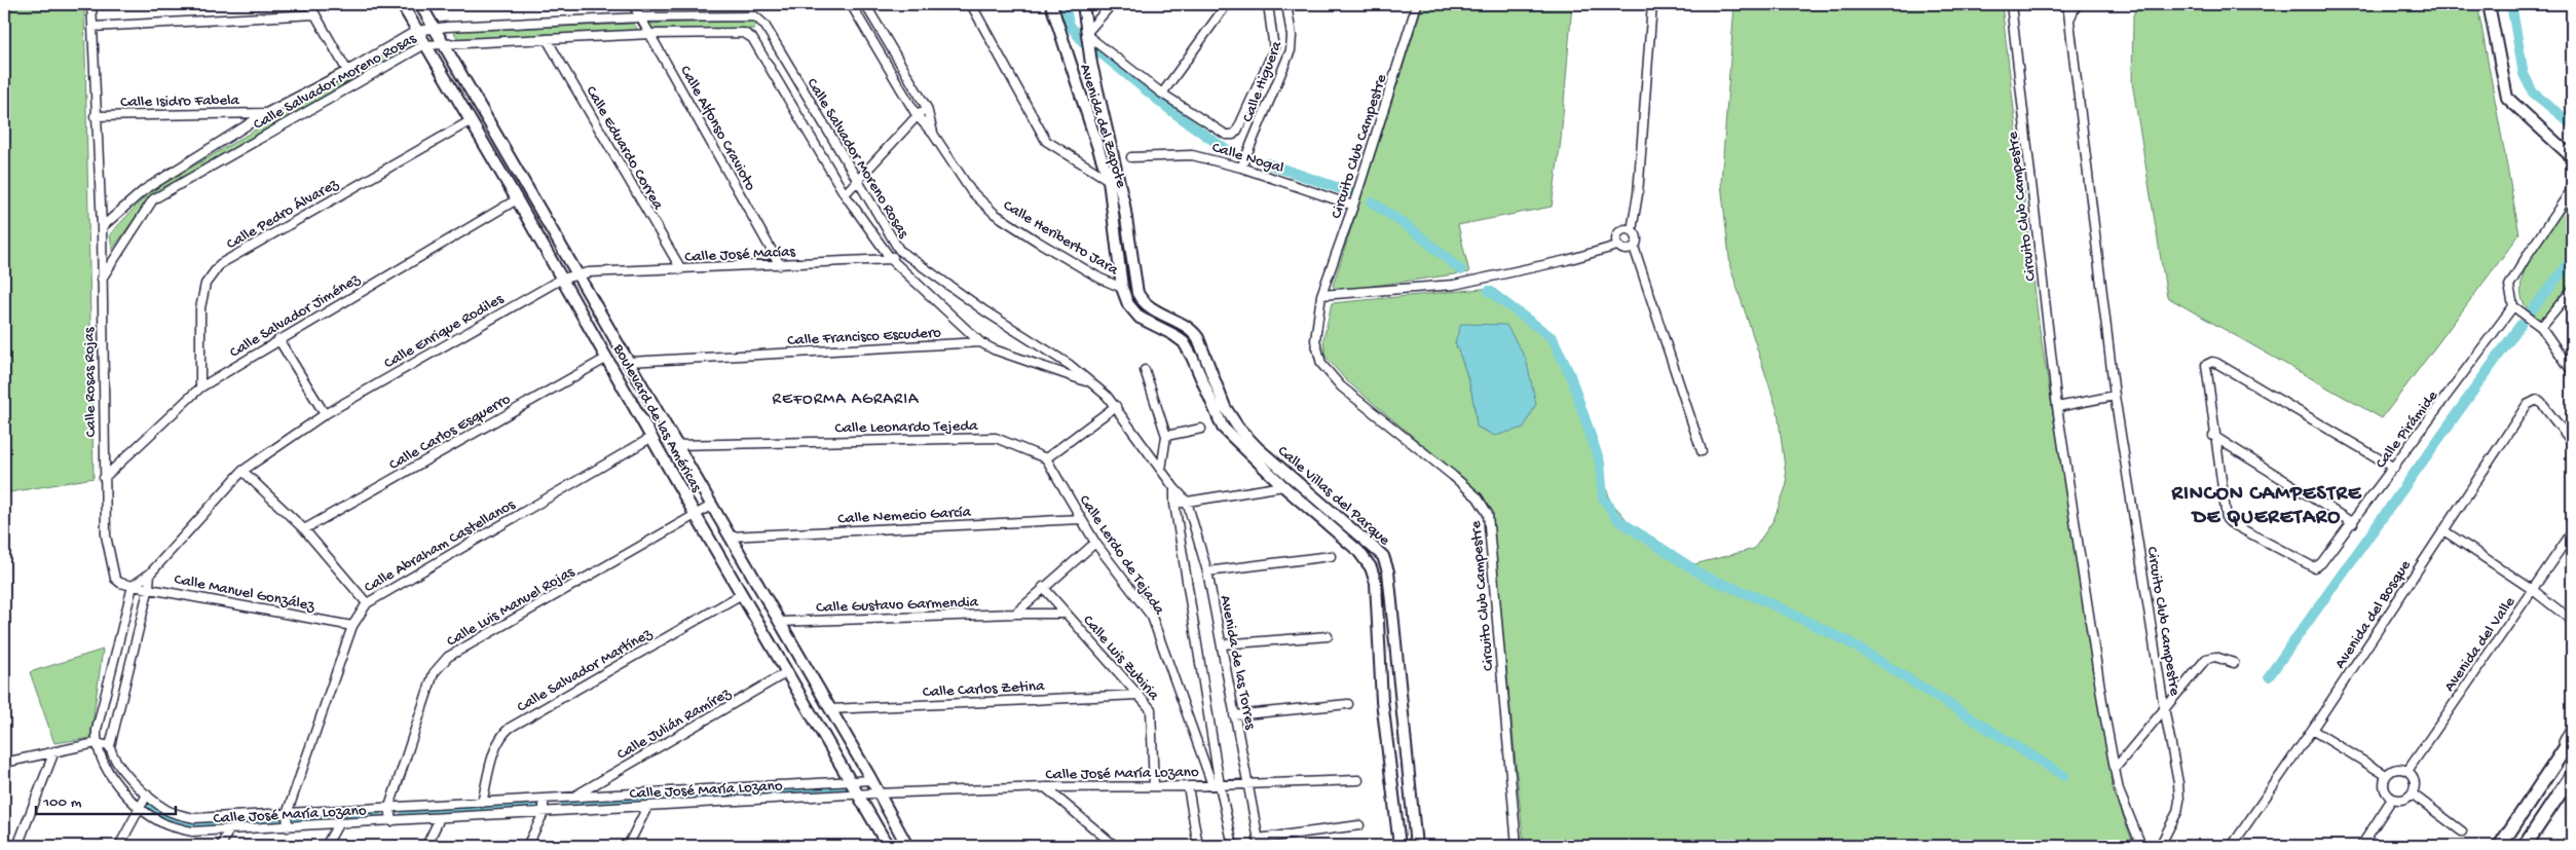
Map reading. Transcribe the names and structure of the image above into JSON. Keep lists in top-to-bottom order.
{
  "streets": {
    "main road": ["Avenida del Zapote", "Boulevard de las Américas", "Calle Villas del Parque"],
    "street": [
      "Calle Salvador Moreno Rosas",
      "Calle Higuera",
      "Calle Isidro Fabela",
      "Calle Alfonso Cravioto",
      "Circuito Club Campestre",
      "Calle Eduardo Correa",
      "Calle Nogal",
      "Calle Pedro Álvarez",
      "Calle Heriberto Jara",
      "Calle José Macías",
      "Calle Salvador Jiménez",
      "Calle Enrique Rodiles",
      "Calle Francisco Escudero",
      "Calle Rosas Rojas",
      "Calle Leonardo Tejeda",
      "Calle Pirámide",
      "Calle Carlos Esquerro",
      "Calle Nemecio García",
      "Calle Abraham Castellanos",
      "Calle Lerdo de Tejada",
      "Calle Manuel González",
      "Calle Gustavo Garmendia",
      "Calle Luis Manuel Rojas",
      "Avenida del Bosque",
      "Avenida del Valle",
      "Calle Luis Zubiria",
      "Avenida de las Torres",
      "Calle Salvador Martínez",
      "Calle Carlos Zetina",
      "Calle Julián Ramírez",
      "Calle José María Lozano"
    ]
  },
  "crossings": [
    ["Calle Salvador Moreno Rosas", "Calle Isidro Fabela"],
    ["Calle Salvador Moreno Rosas", "Calle Alfonso Cravioto"],
    ["Calle Salvador Moreno Rosas", "Calle Eduardo Correa"],
    ["Calle Salvador Moreno Rosas", "Calle José Macías"],
    ["Calle Salvador Moreno Rosas", "Calle Francisco Escudero"],
    ["Calle Salvador Moreno Rosas", "Calle Rosas Rojas"],
    ["Calle Salvador Moreno Rosas", "Boulevard de las Américas"],
    ["Calle Salvador Moreno Rosas", "Avenida de las Torres"],
    ["Calle Higuera", "Calle Nogal"],
    ["Calle Isidro Fabela", "Calle Rosas Rojas"],
    ["Avenida del Zapote", "Calle Nogal"],
    ["Avenida del Zapote", "Calle Heriberto Jara"],
    ["Avenida del Zapote", "Calle Villas del Parque"],
    ["Calle Alfonso Cravioto", "Calle José Macías"],
    ["Circuito Club Campestre", "Calle Nogal"],
    ["Calle Eduardo Correa", "Calle José Macías"],
    ["Calle Pedro Álvarez", "Calle Salvador Jiménez"],
    ["Calle Pedro Álvarez", "Boulevard de las Américas"],
    ["Calle Heriberto Jara", "Calle Villas del Parque"],
    ["Calle José Macías", "Calle Enrique Rodiles"],
    ["Calle José Macías", "Boulevard de las Américas"],
    ["Calle Salvador Jiménez", "Calle Rosas Rojas"],
    ["Calle Salvador Jiménez", "Boulevard de las Américas"],
    ["Calle Enrique Rodiles", "Calle Rosas Rojas"],
    ["Calle Enrique Rodiles", "Boulevard de las Américas"],
    ["Calle Enrique Rodiles", "Calle Manuel González"],
    ["Calle Francisco Escudero", "Boulevard de las Américas"],
    ["Calle Francisco Escudero", "Avenida de las Torres"],
    ["Calle Rosas Rojas", "Calle Manuel González"],
    ["Boulevard de las Américas", "Calle Leonardo Tejeda"],
    ["Boulevard de las Américas", "Calle Carlos Esquerro"],
    ["Boulevard de las Américas", "Calle Nemecio García"],
    ["Boulevard de las Américas", "Calle Abraham Castellanos"],
    ["Boulevard de las Américas", "Calle Gustavo Garmendia"],
    ["Boulevard de las Américas", "Calle Luis Manuel Rojas"],
    ["Boulevard de las Américas", "Calle Salvador Martínez"],
    ["Boulevard de las Américas", "Calle Carlos Zetina"],
    ["Boulevard de las Américas", "Calle Julián Ramírez"],
    ["Boulevard de las Américas", "Calle José María Lozano"],
    ["Calle Leonardo Tejeda", "Calle Lerdo de Tejada"],
    ["Calle Nemecio García", "Calle Lerdo de Tejada"],
    ["Calle Abraham Castellanos", "Calle Manuel González"],
    ["Calle Abraham Castellanos", "Calle José María Lozano"],
    ["Calle Lerdo de Tejada", "Calle José María Lozano"],
    ["Calle Gustavo Garmendia", "Calle Luis Zubiria"],
    ["Calle Luis Manuel Rojas", "Calle José María Lozano"],
    ["Calle Luis Zubiria", "Calle Carlos Zetina"],
    ["Calle Luis Zubiria", "Calle José María Lozano"],
    ["Avenida de las Torres", "Calle José María Lozano"],
    ["Calle Salvador Martínez", "Calle José María Lozano"],
    ["Calle Julián Ramírez", "Calle José María Lozano"]
  ],
  "districts": ["REFORMA AGRARIA", "RINCON CAMPESTRE DE QUERETARO"],
  "scale_bar": "100 m"
}
